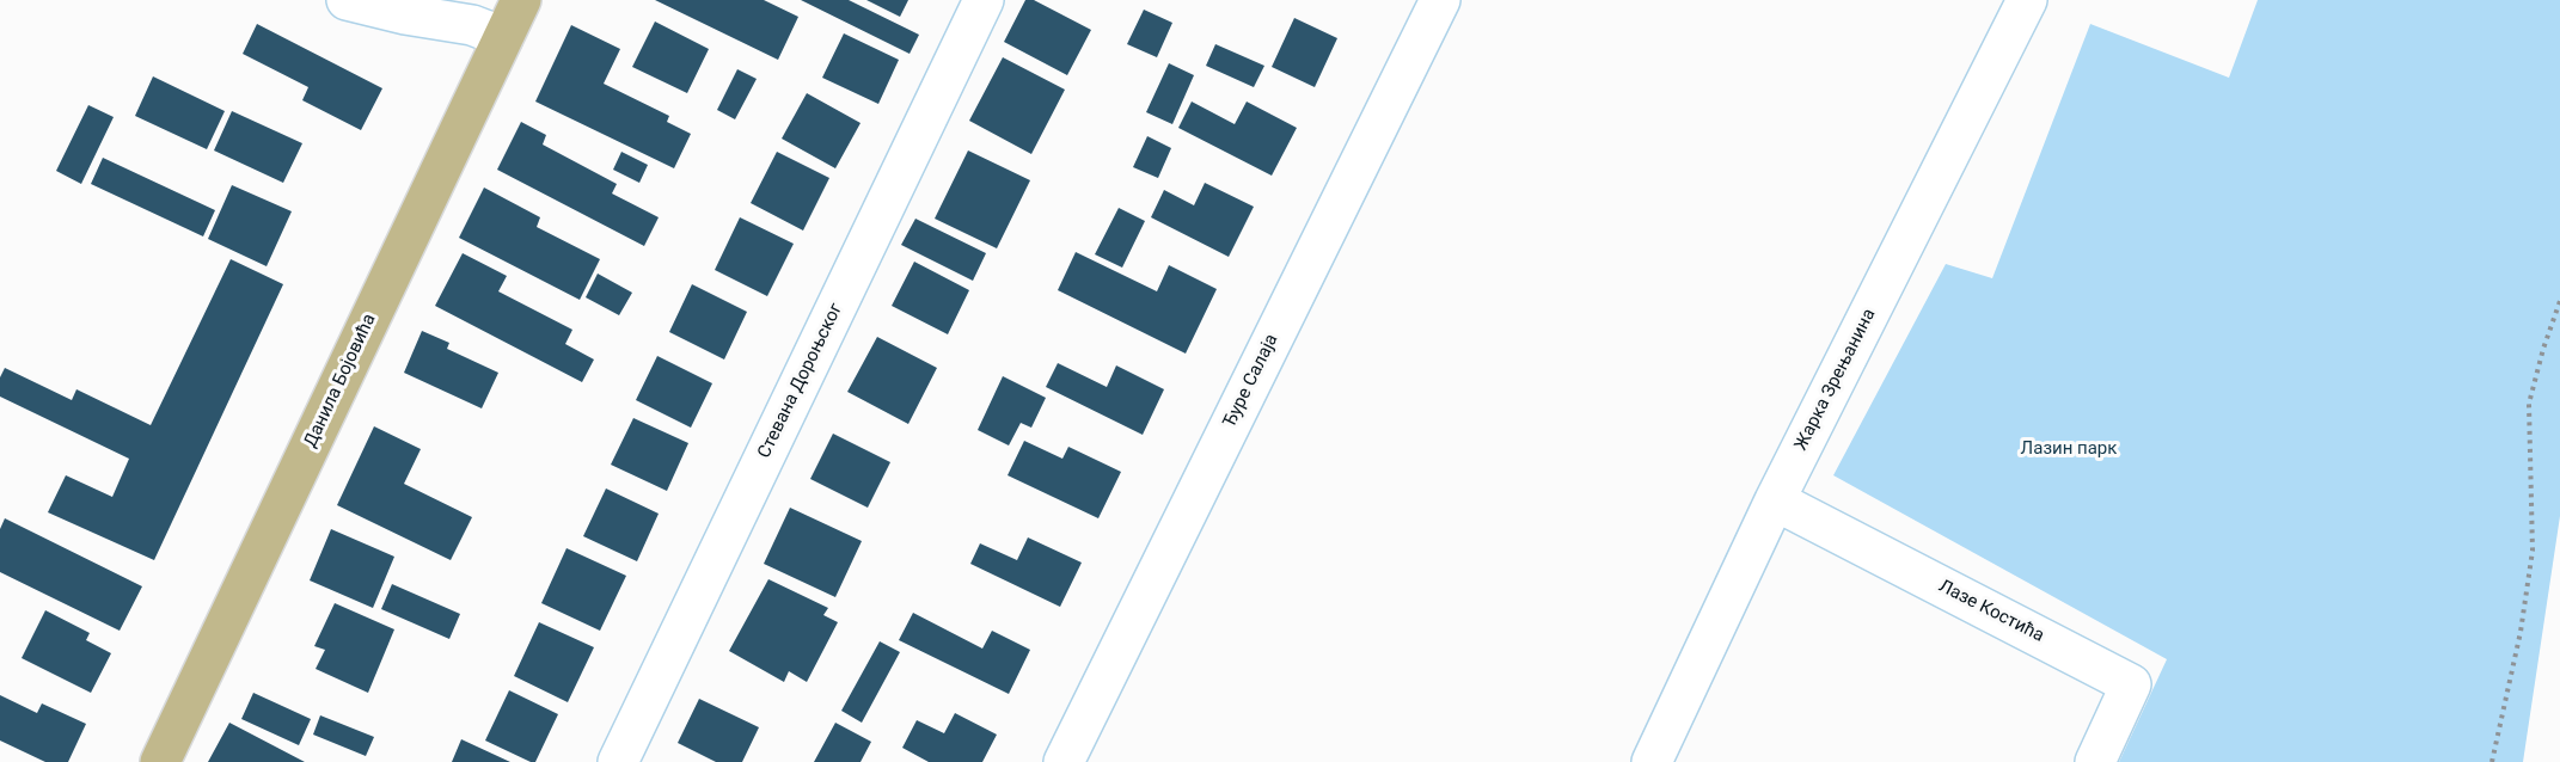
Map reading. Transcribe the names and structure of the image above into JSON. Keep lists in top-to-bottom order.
{
  "streets": {
    "main road": ["Данила Бојовића"],
    "street": [
      "Жарка Зрењанина",
      "Стевана Дороњског",
      "Ђуре Салаја",
      "Лазе Костића"
    ]
  },
  "crossings": [
    ["Жарка Зрењанина", "Лазе Костића"]
  ],
  "parks": ["Лазин парк"]
}
